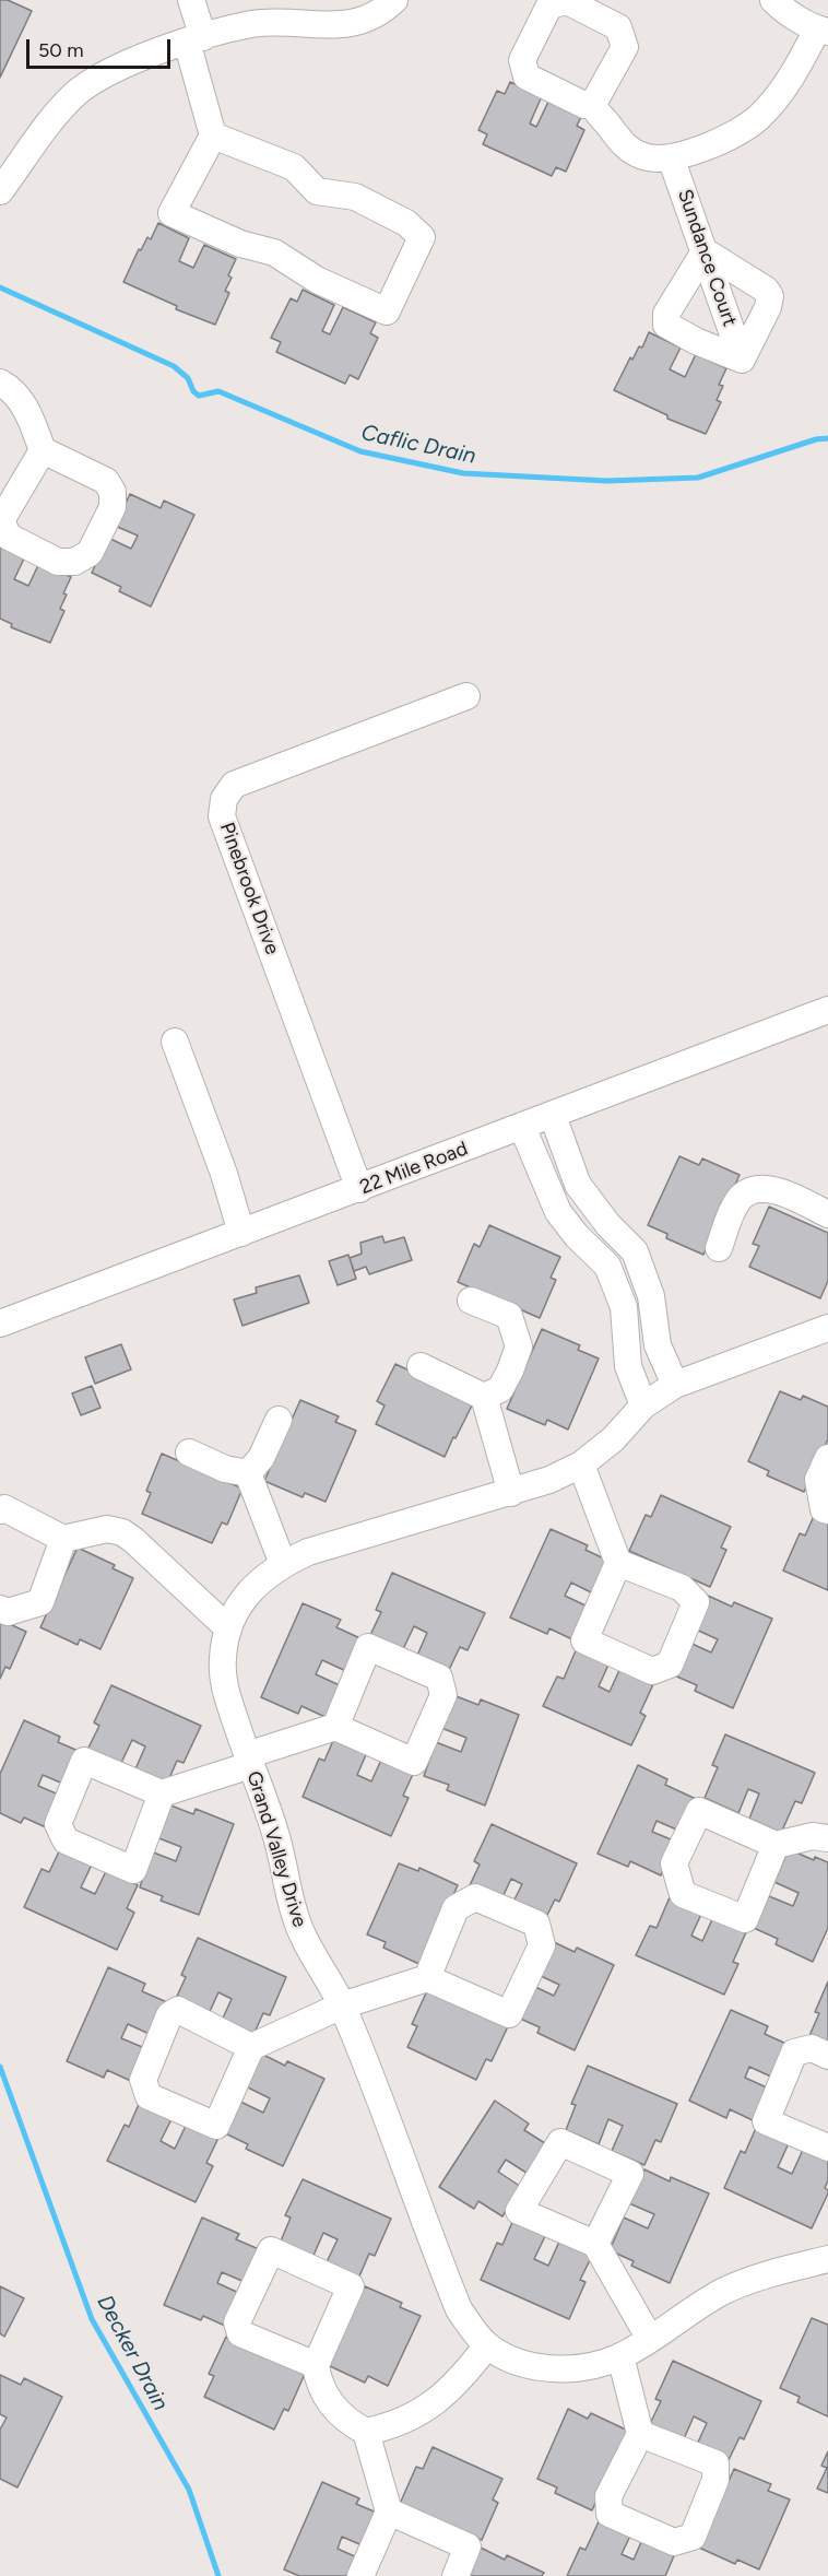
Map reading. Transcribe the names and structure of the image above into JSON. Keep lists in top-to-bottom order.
{
  "streets": {
    "street": [
      "Sundance Court",
      "Pinebrook Drive",
      "22 Mile Road",
      "Grand Valley Drive"
    ]
  },
  "crossings": [
    ["Pinebrook Drive", "22 Mile Road"]
  ],
  "water": ["Caflic Drain", "Decker Drain"],
  "scale_bar": "50 m"
}
